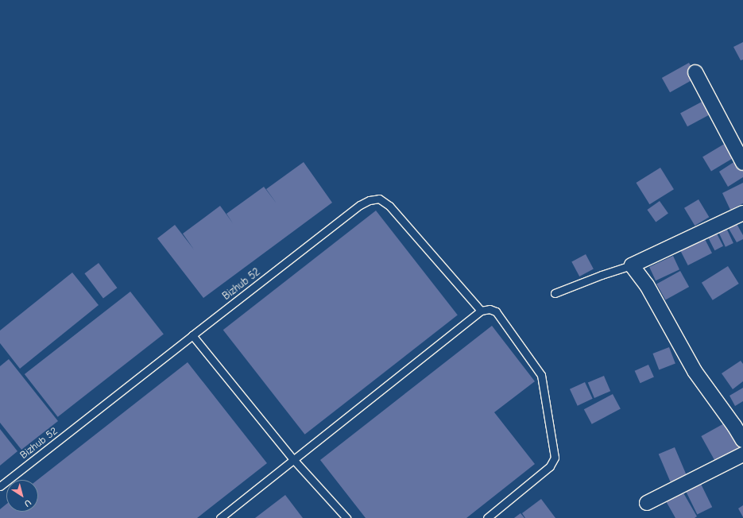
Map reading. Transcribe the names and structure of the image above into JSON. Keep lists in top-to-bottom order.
{
  "streets": {
    "lane": ["Bizhub 52"]
  },
  "north": "bottom right"
}
